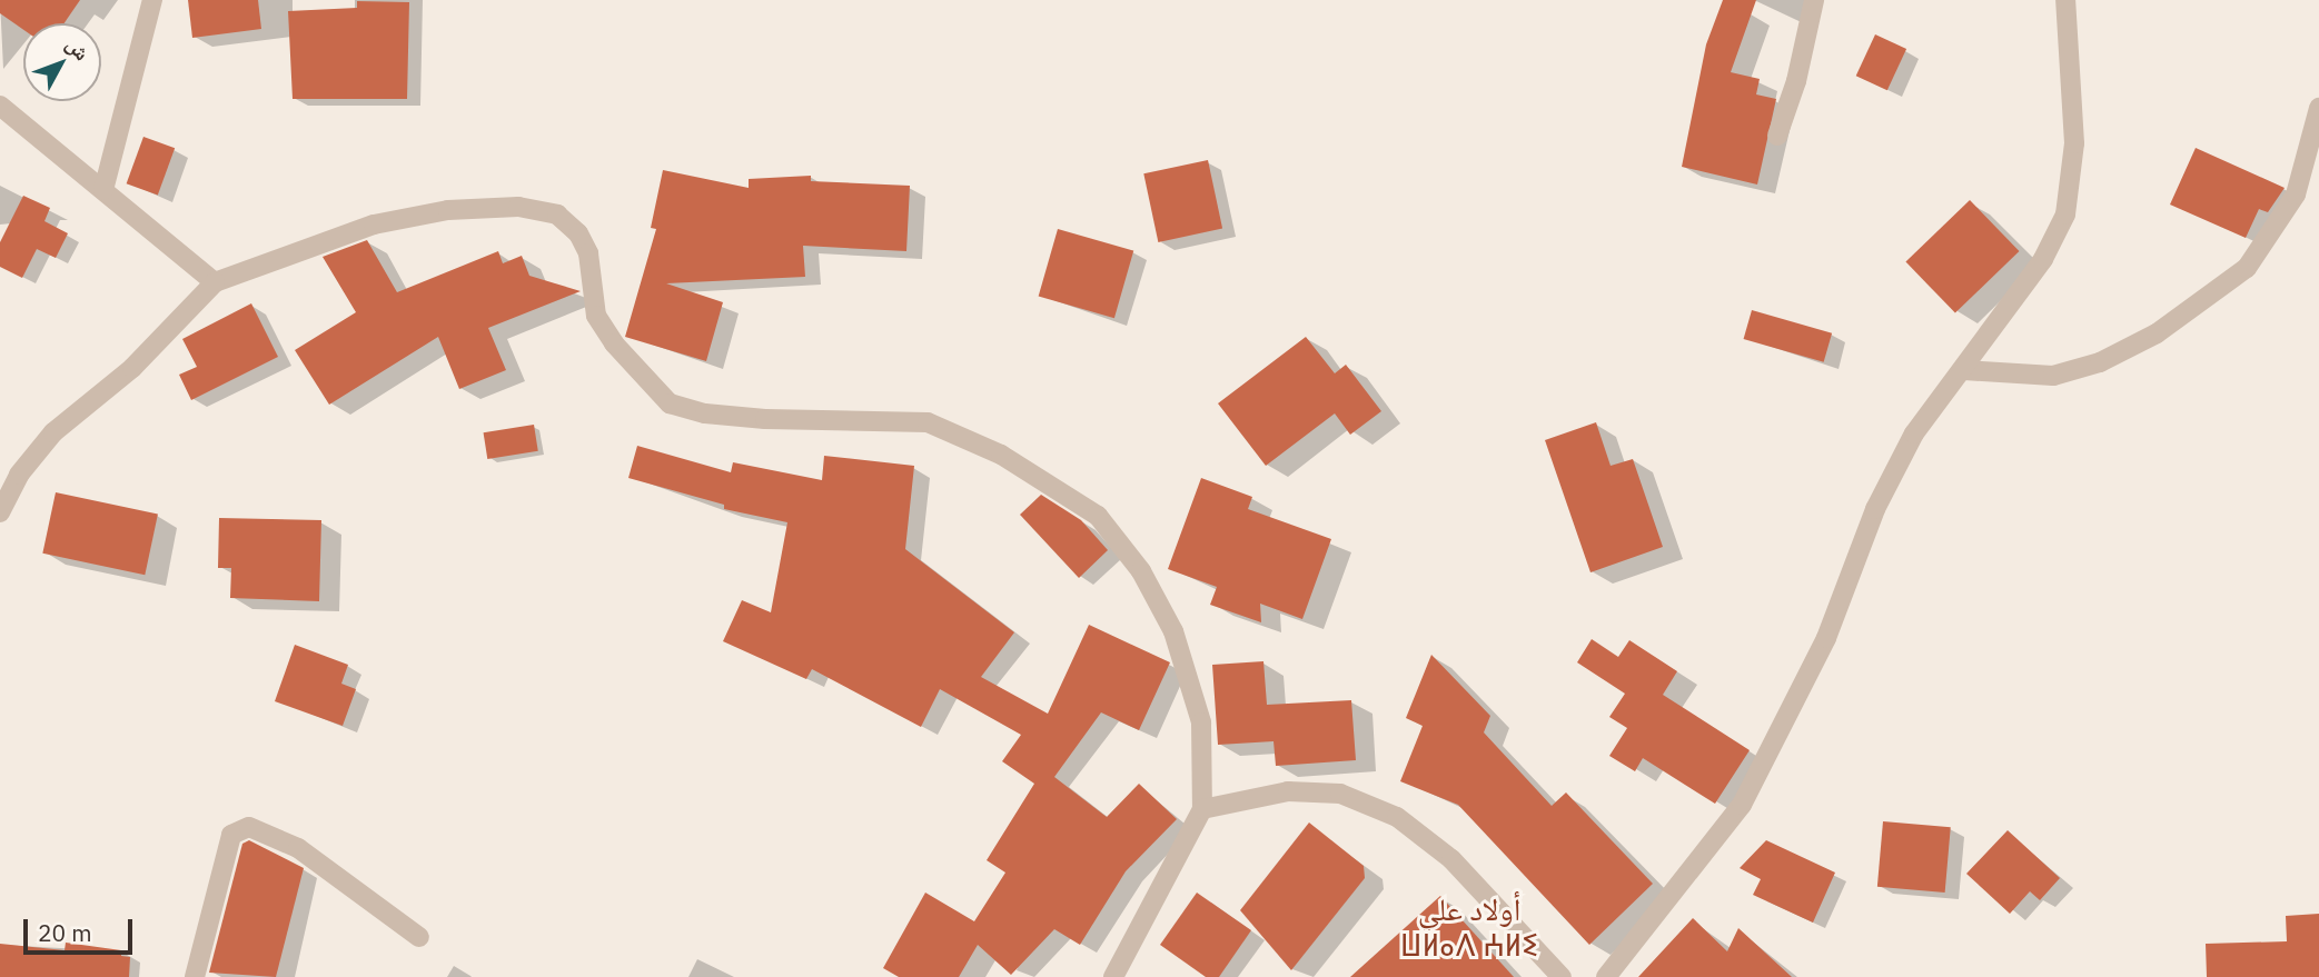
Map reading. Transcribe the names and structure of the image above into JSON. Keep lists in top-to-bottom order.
{
  "districts": ["أولاد علي ⵡⵍⴰⴷ ⵄⵍⵉ"],
  "scale_bar": "20 m",
  "north": "top right"
}
